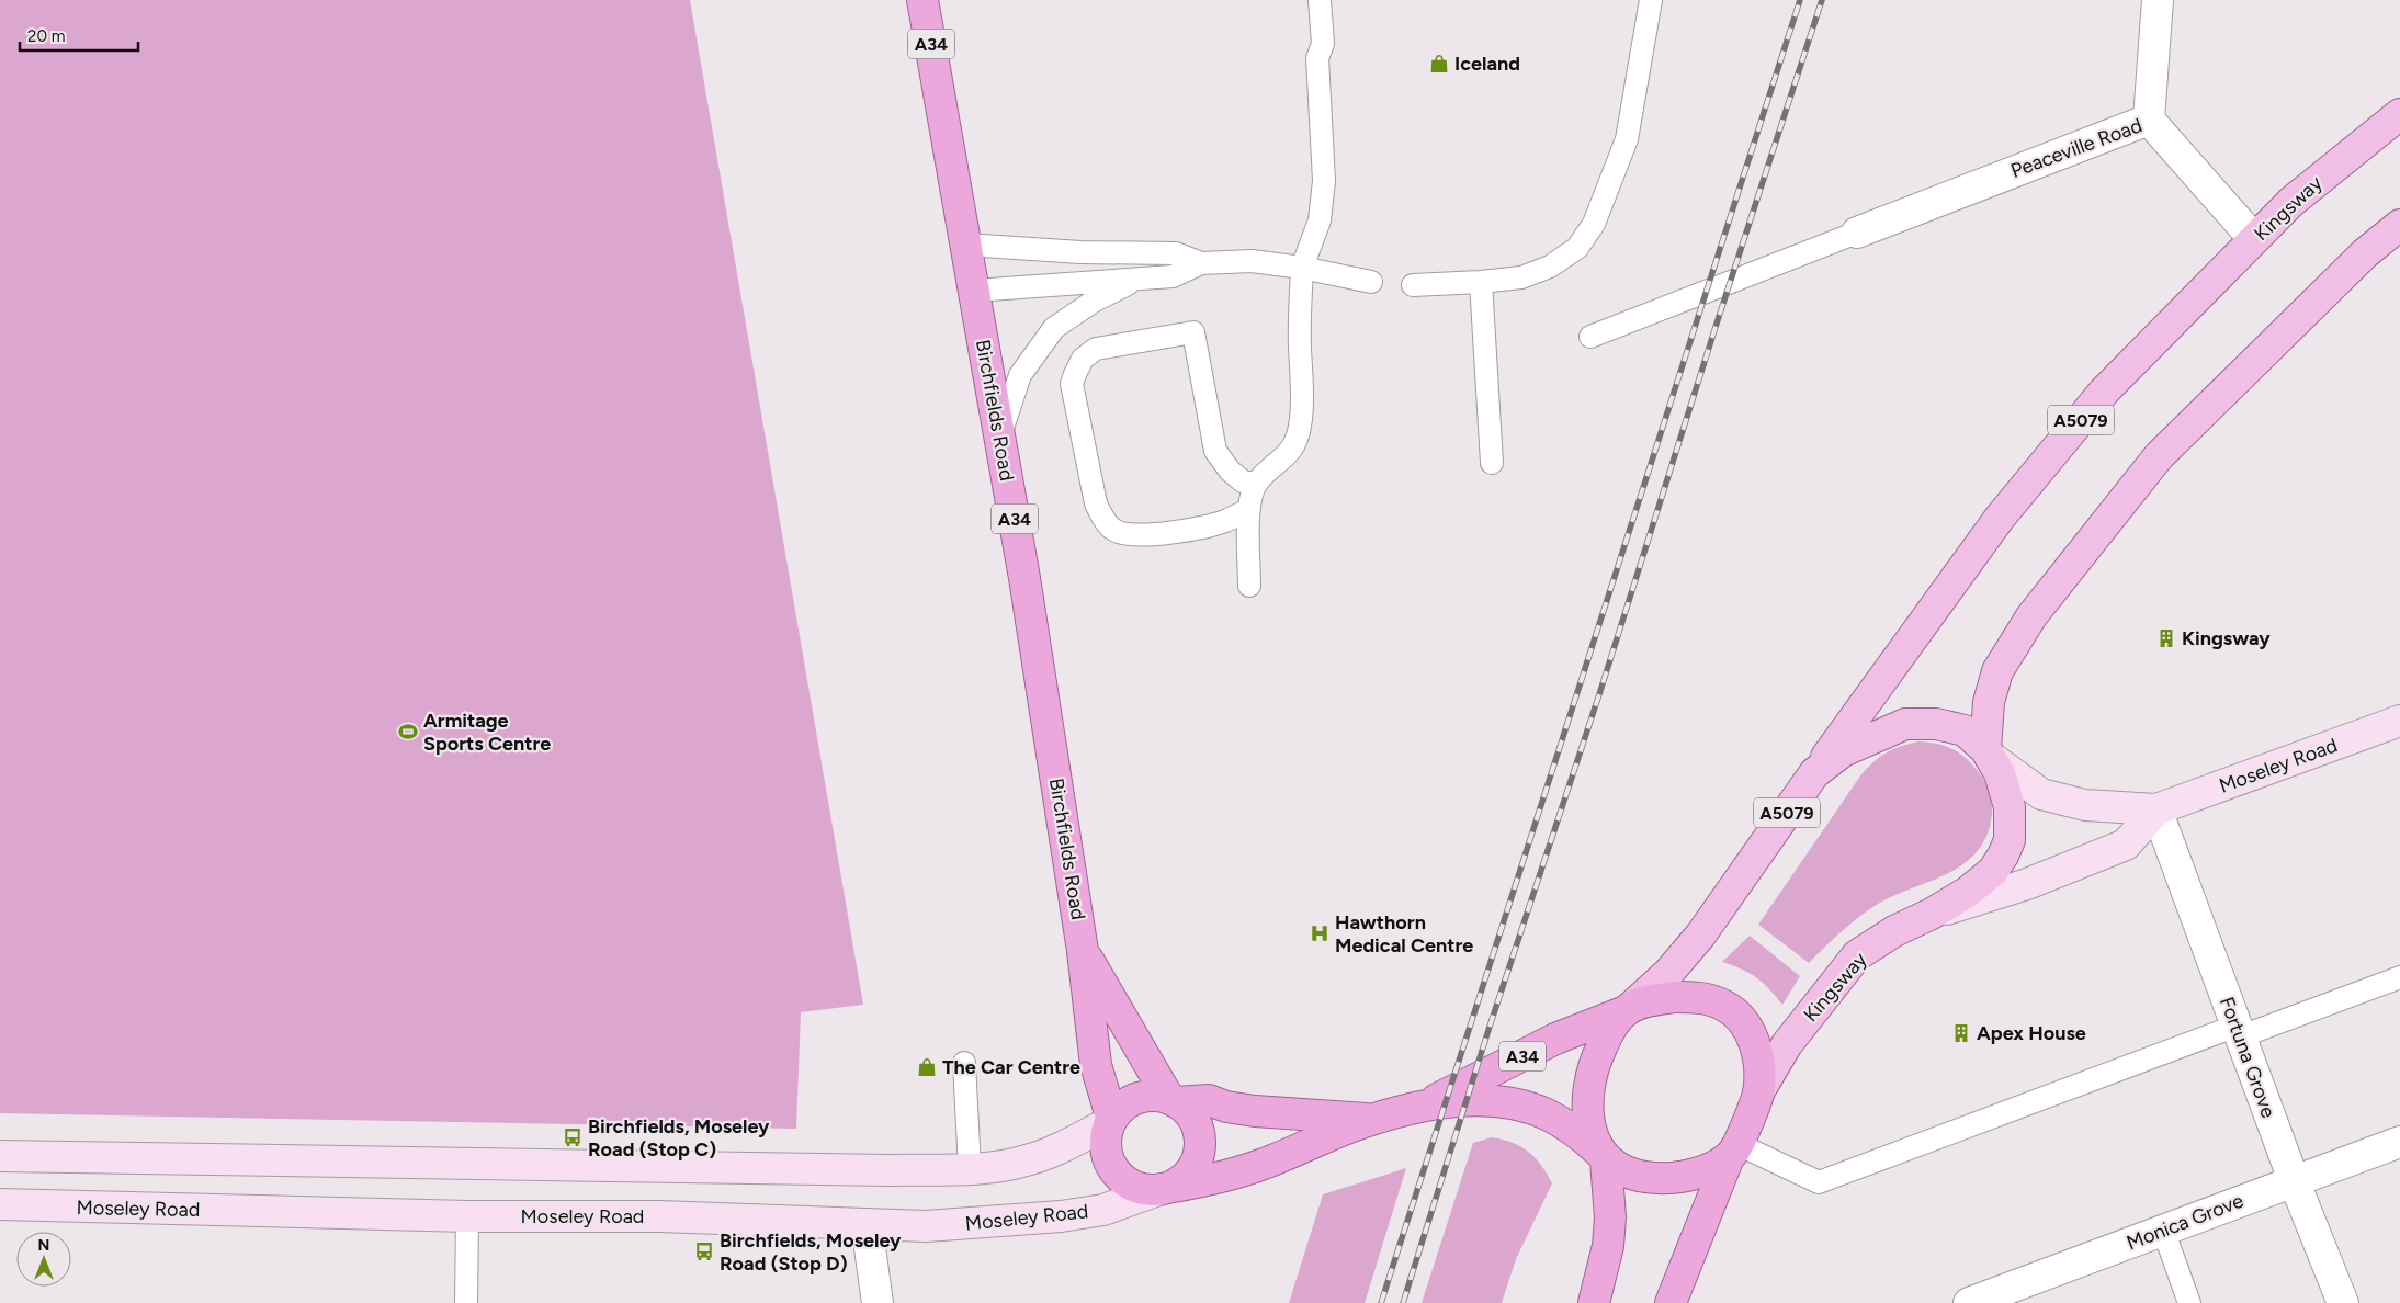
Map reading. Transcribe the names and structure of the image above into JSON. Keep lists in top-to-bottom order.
{
  "streets": {
    "highway": ["A34", "Birchfields Road", "Moseley Road"],
    "main road": ["Kingsway", "A5079"],
    "street": ["Peaceville Road", "Fortuna Grove", "Monica Grove"]
  },
  "crossings": [
    ["A34", "Kingsway"],
    ["A34", "Birchfields Road"],
    ["A34", "Moseley Road"],
    ["Peaceville Road", "Kingsway"],
    ["Kingsway", "Moseley Road"],
    ["Birchfields Road", "Moseley Road"],
    ["Moseley Road", "Fortuna Grove"],
    ["Fortuna Grove", "Monica Grove"]
  ],
  "places": {
    "shop": ["Iceland", "The Car Centre"],
    "building": ["Kingsway", "Apex House"],
    "sports": ["Armitage Sports Centre"],
    "hospital": ["Hawthorn Medical Centre"],
    "bus stop": ["Birchfields, Moseley Road (Stop C)", "Birchfields, Moseley Road (Stop D)"]
  },
  "scale_bar": "20 m",
  "north": "top"
}
